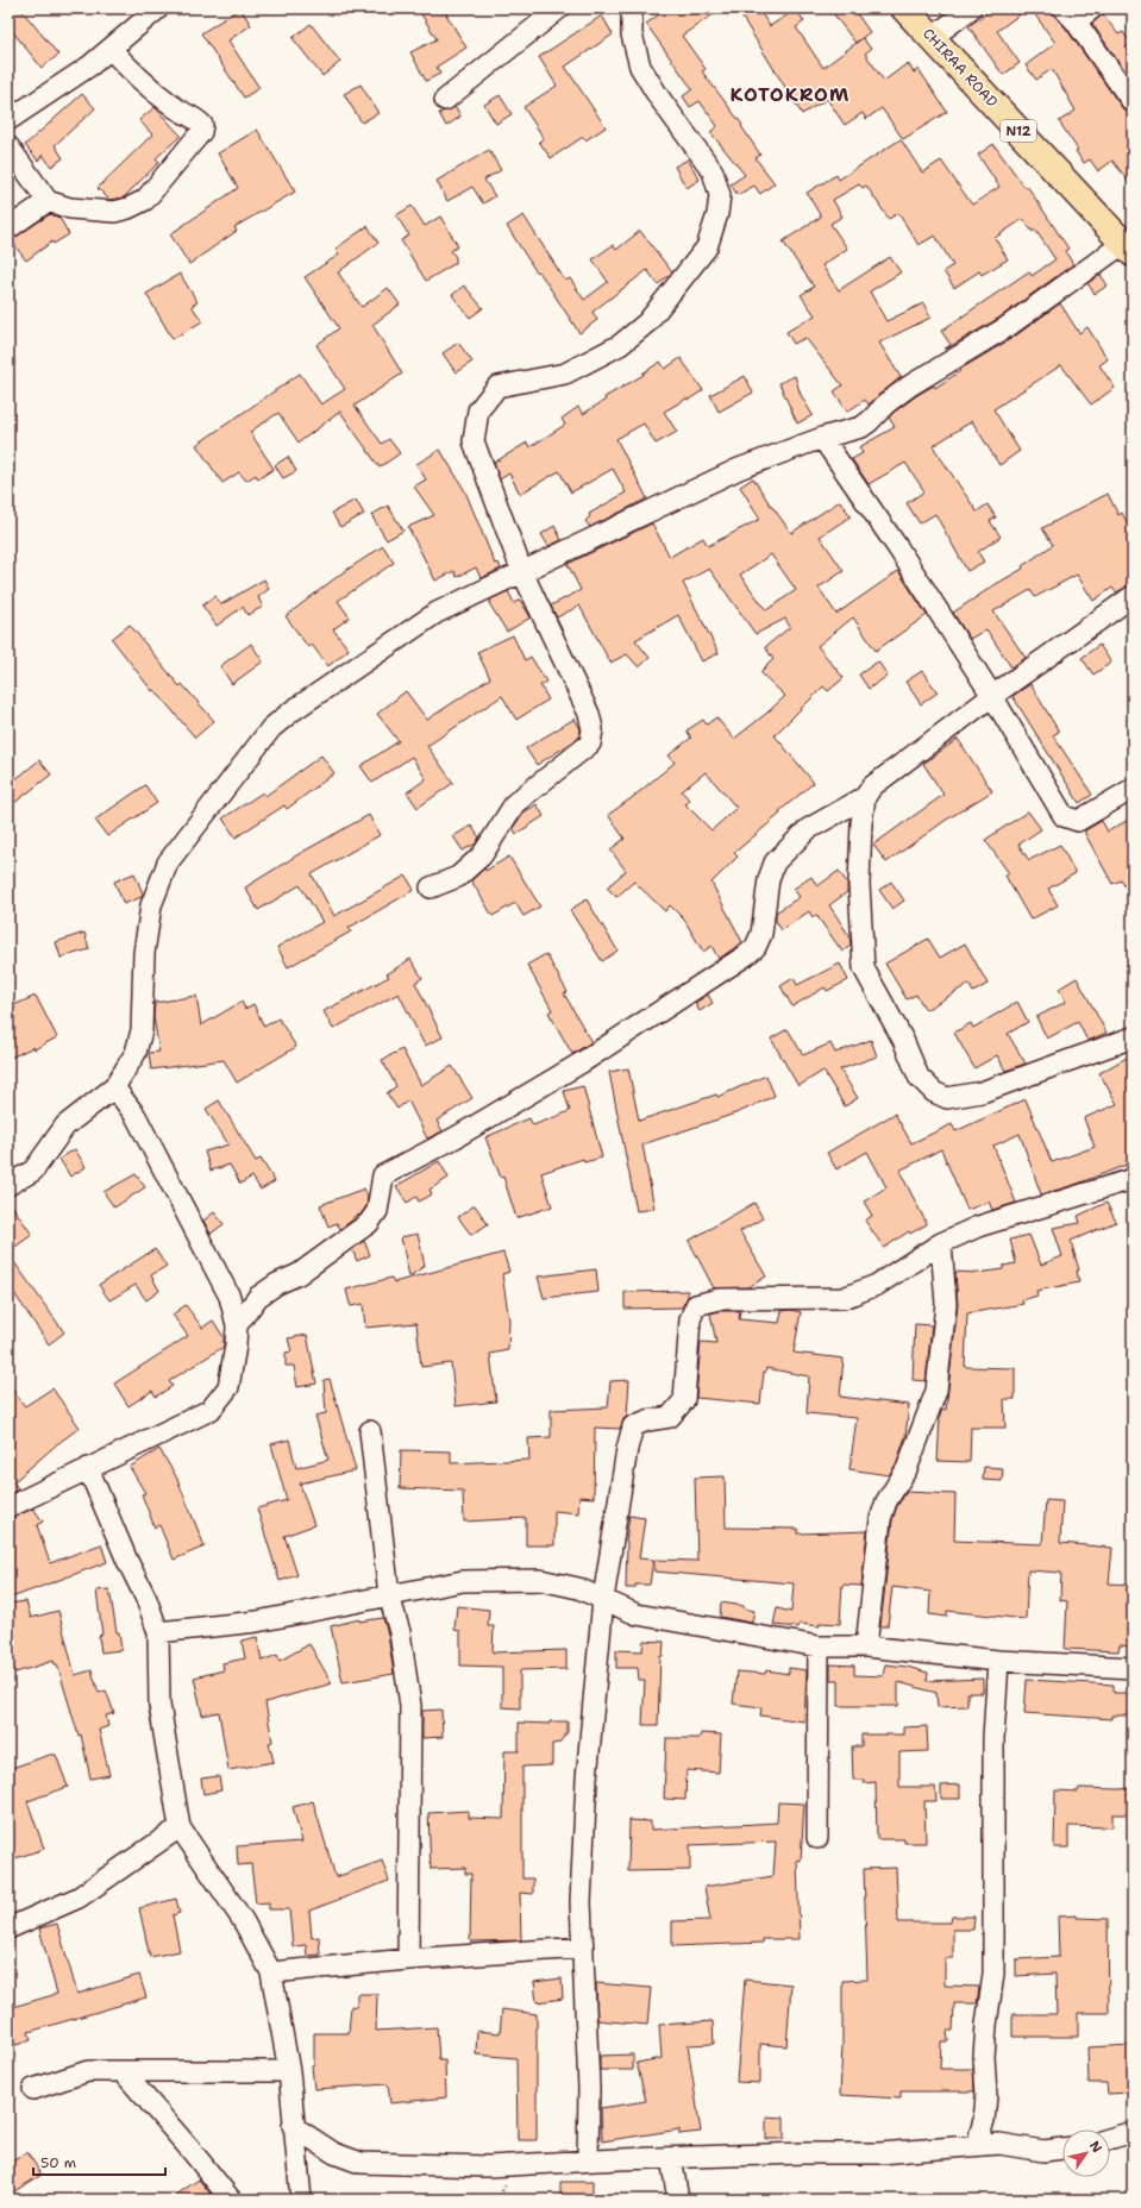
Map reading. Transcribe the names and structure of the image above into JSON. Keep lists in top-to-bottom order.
{
  "streets": {
    "highway": ["CHIRAA ROAD", "N12"]
  },
  "districts": ["KOTOKROM"],
  "scale_bar": "50 m",
  "north": "top right"
}
